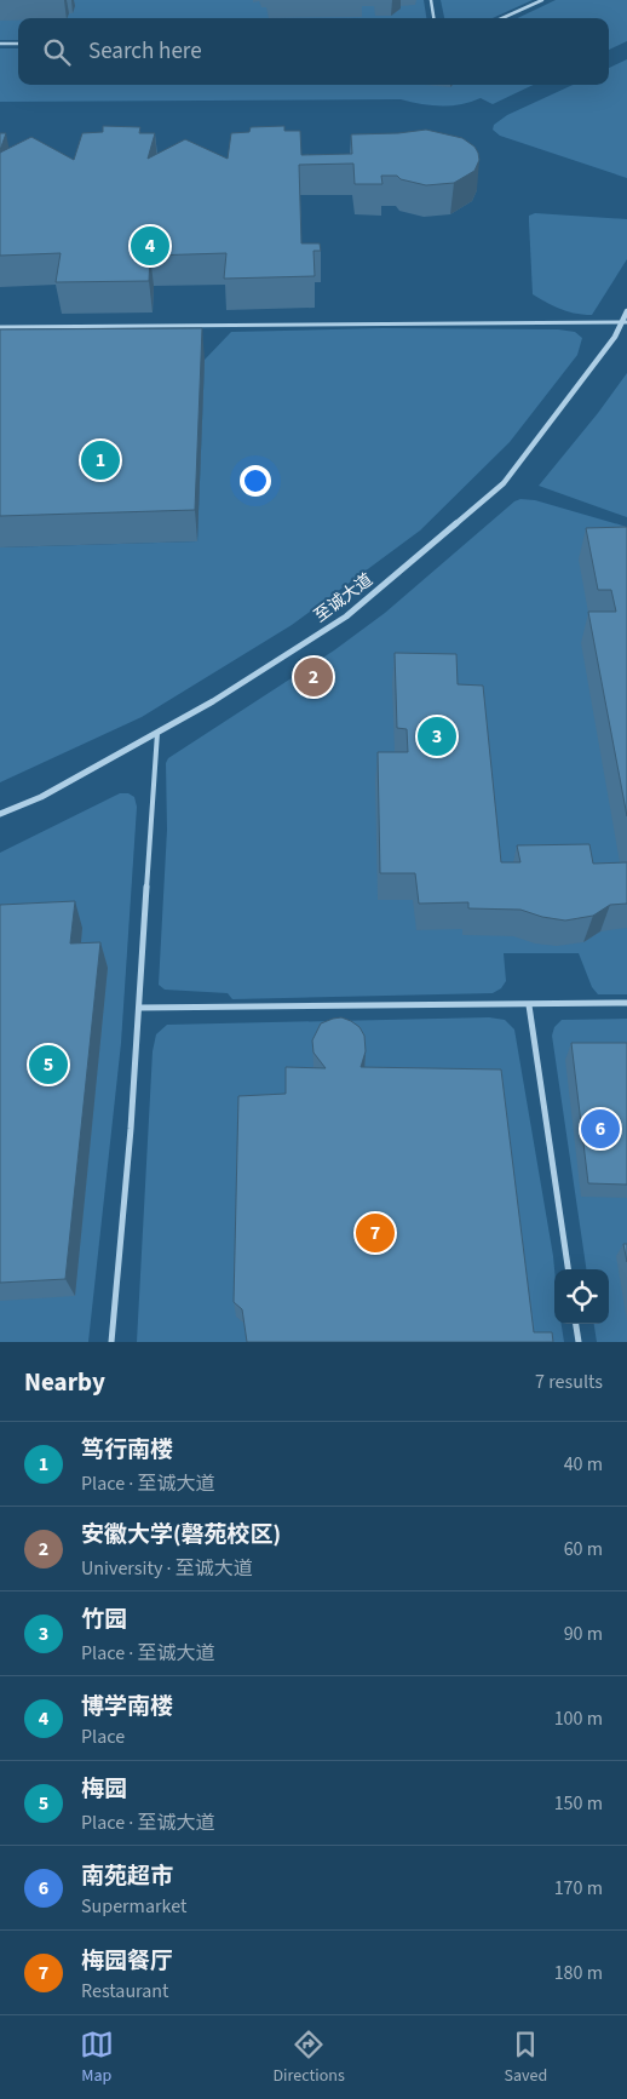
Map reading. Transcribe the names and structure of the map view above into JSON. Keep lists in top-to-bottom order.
{
  "streets": {
    "street": ["至诚大道"]
  },
  "page": {
    "search": "Search here",
    "pins": [
      "4",
      "1",
      "2",
      "3",
      "5",
      "6",
      "7"
    ],
    "heading": ["Nearby", "7 results"],
    "list": [
      {
        "mark": "1",
        "name": "笃行南楼",
        "note": "Place · 至诚大道",
        "value": "40 m"
      },
      {
        "mark": "2",
        "name": "安徽大学(磬苑校区)",
        "note": "University · 至诚大道",
        "value": "60 m"
      },
      {
        "mark": "3",
        "name": "竹园",
        "note": "Place · 至诚大道",
        "value": "90 m"
      },
      {
        "mark": "4",
        "name": "博学南楼",
        "note": "Place",
        "value": "100 m"
      },
      {
        "mark": "5",
        "name": "梅园",
        "note": "Place · 至诚大道",
        "value": "150 m"
      },
      {
        "mark": "6",
        "name": "南苑超市",
        "note": "Supermarket",
        "value": "170 m"
      },
      {
        "mark": "7",
        "name": "梅园餐厅",
        "note": "Restaurant",
        "value": "180 m"
      }
    ],
    "nav": ["Map", "Directions", "Saved"]
  }
}
